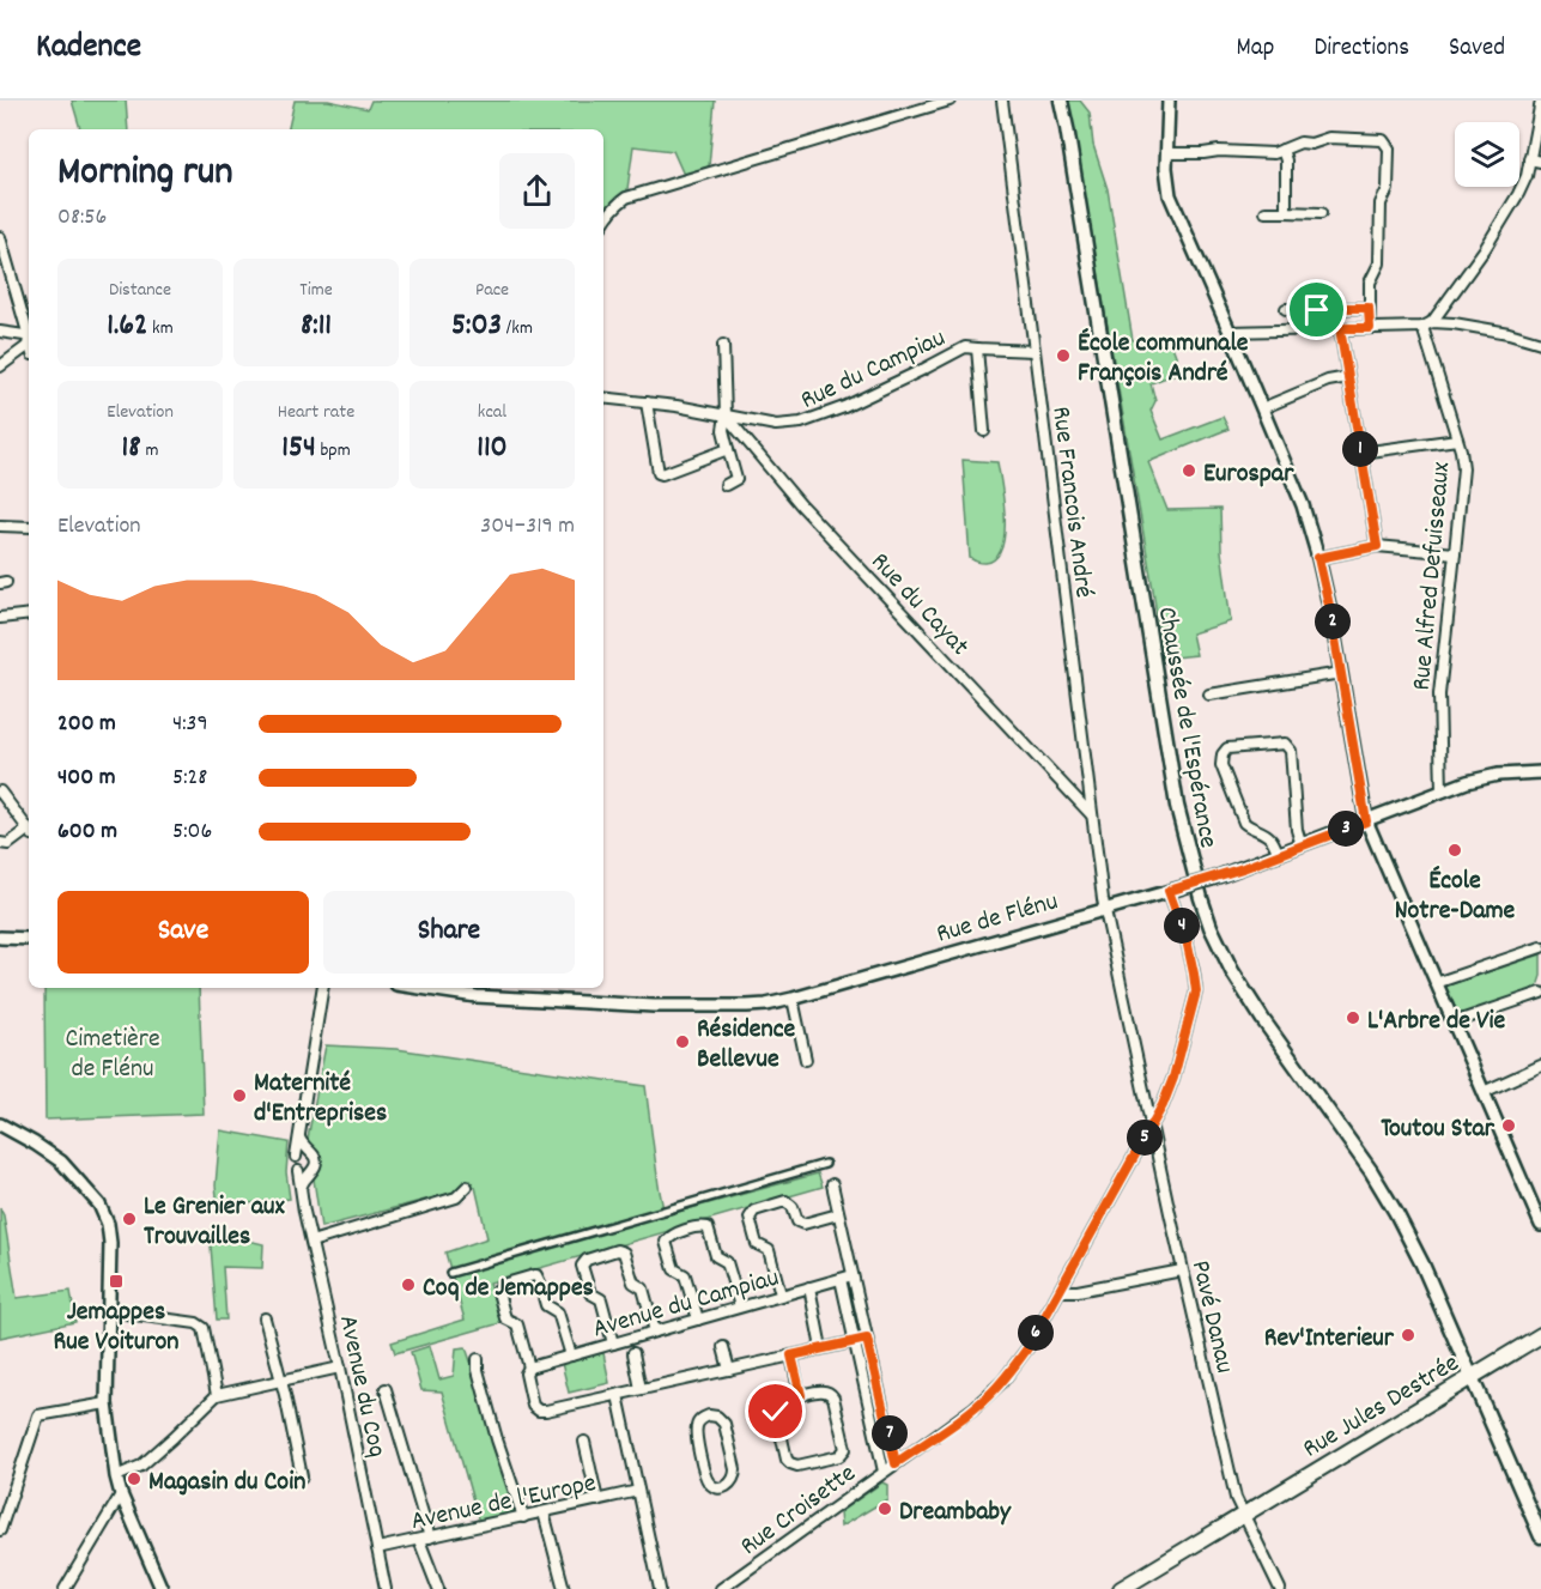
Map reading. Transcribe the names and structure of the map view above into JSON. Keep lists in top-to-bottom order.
{
  "streets": {
    "main road": ["Chaussée de l'Espérance", "Rue Jules Destrée"],
    "street": [
      "Rue du Campiau",
      "Rue Francois André",
      "Rue Alfred Defuisseaux",
      "Rue du Cayat",
      "Rue de Flénu",
      "Avenue du Campiau",
      "Pavé Danau",
      "Avenue du Coq",
      "Avenue de l'Europe",
      "Rue Croisette"
    ]
  },
  "crossings": [
    ["Rue du Campiau", "Rue Francois André"],
    ["Rue du Campiau", "Rue du Cayat"],
    ["Rue Francois André", "Rue du Cayat"],
    ["Rue Francois André", "Rue de Flénu"],
    ["Rue Francois André", "Pavé Danau"],
    ["Rue Alfred Defuisseaux", "Rue de Flénu"],
    ["Chaussée de l'Espérance", "Rue Jules Destrée"],
    ["Rue de Flénu", "Pavé Danau"],
    ["Rue de Flénu", "Rue Croisette"],
    ["Pavé Danau", "Rue Jules Destrée"],
    ["Pavé Danau", "Rue Croisette"],
    ["Avenue du Coq", "Avenue de l'Europe"]
  ],
  "parks": ["Cimetière de Flénu"],
  "places": {
    "other": [
      "École communale François André",
      "Eurospar",
      "École Notre-Dame",
      "L'Arbre de Vie",
      "Résidence Bellevue",
      "Maternité d'Entreprises",
      "Toutou Star",
      "Le Grenier aux Trouvailles",
      "Coq de Jemappes",
      "Rev'Interieur",
      "Magasin du Coin",
      "Dreambaby"
    ],
    "transit": ["Jemappes Rue Voituron"]
  },
  "page": {
    "header": "Kadence",
    "nav": ["Map", "Directions", "Saved"],
    "heading": ["Morning run", "08:56"],
    "stats": [
      ["Distance", "1.62 km"],
      ["Time", "8:11"],
      ["Pace", "5:03 /km"],
      ["Elevation", "18 m"],
      ["Heart rate", "154 bpm"],
      ["kcal", "110"]
    ],
    "pins": [
      "1",
      "2",
      "3",
      "4",
      "5",
      "6",
      "7"
    ],
    "chart": ["Elevation", "304–319 m"],
    "list": [
      {
        "name": "200 m",
        "note": "4:39"
      },
      {
        "name": "400 m",
        "note": "5:28"
      },
      {
        "name": "600 m",
        "note": "5:06"
      }
    ],
    "buttons": ["Save", "Share"]
  }
}
